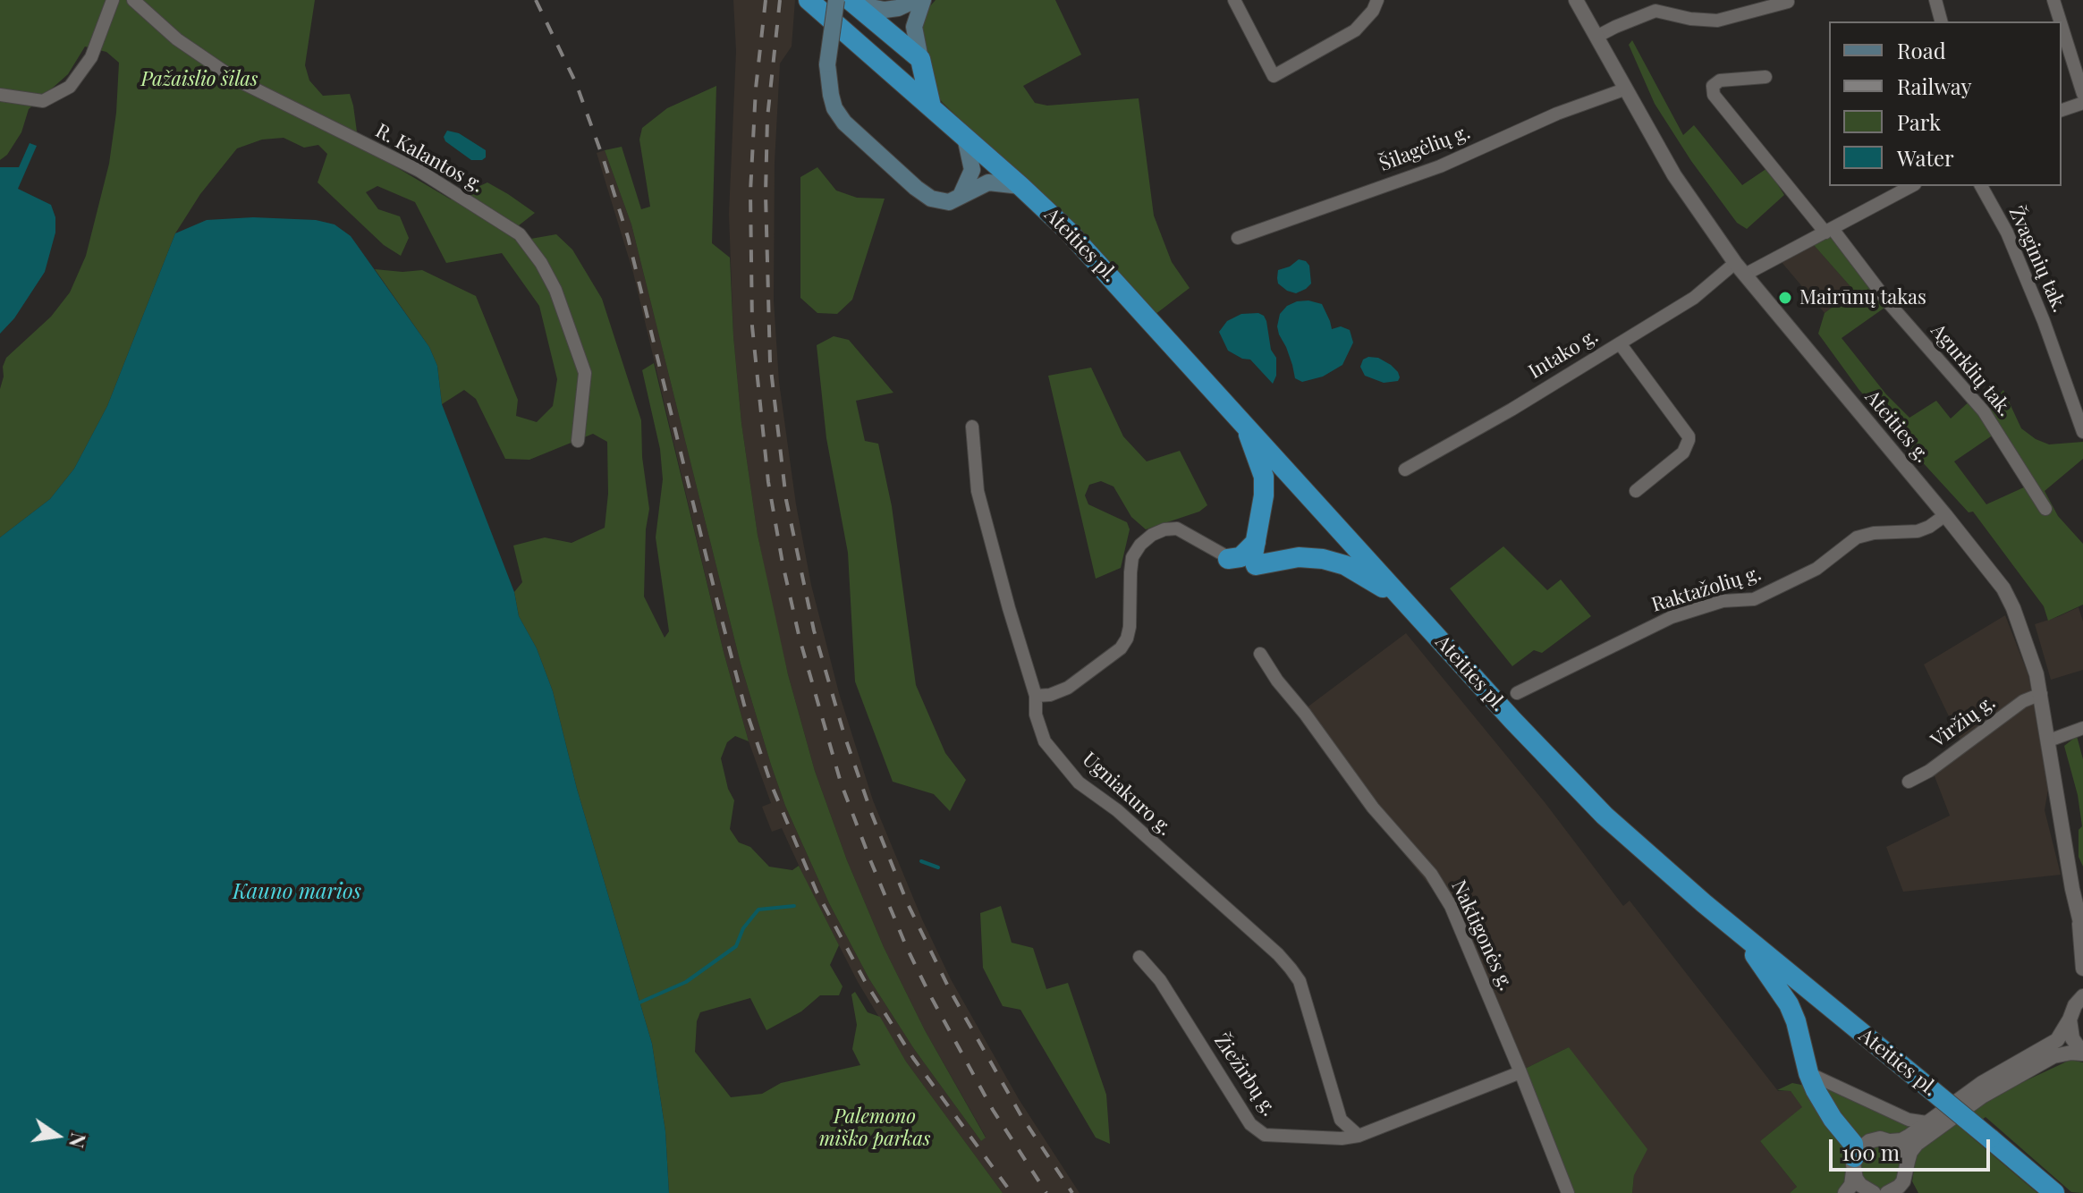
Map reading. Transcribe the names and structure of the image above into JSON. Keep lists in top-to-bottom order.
{
  "streets": {
    "highway": ["Ateities pl."],
    "street": [
      "Šilagėlių g.",
      "R. Kalantos g.",
      "Žvaginių tak.",
      "Intako g.",
      "Agurklių tak.",
      "Ateities g.",
      "Raktažolių g.",
      "Viržių g.",
      "Ugniakuro g.",
      "Naktigonės g.",
      "Žiežirbų g."
    ]
  },
  "crossings": [
    ["Šilagėlių g.", "Ateities g."],
    ["Intako g.", "Ateities g."],
    ["Ateities g.", "Raktažolių g."],
    ["Ateities g.", "Viržių g."],
    ["Ugniakuro g.", "Žiežirbų g."],
    ["Naktigonės g.", "Žiežirbų g."]
  ],
  "water": ["Kauno marios"],
  "parks": ["Pažaislio šilas", "Palemono miško parkas"],
  "places": ["Mairūnų takas"],
  "legend": [
    "Road",
    "Railway",
    "Park",
    "Water"
  ],
  "scale_bar": "100 m",
  "north": "right"
}
